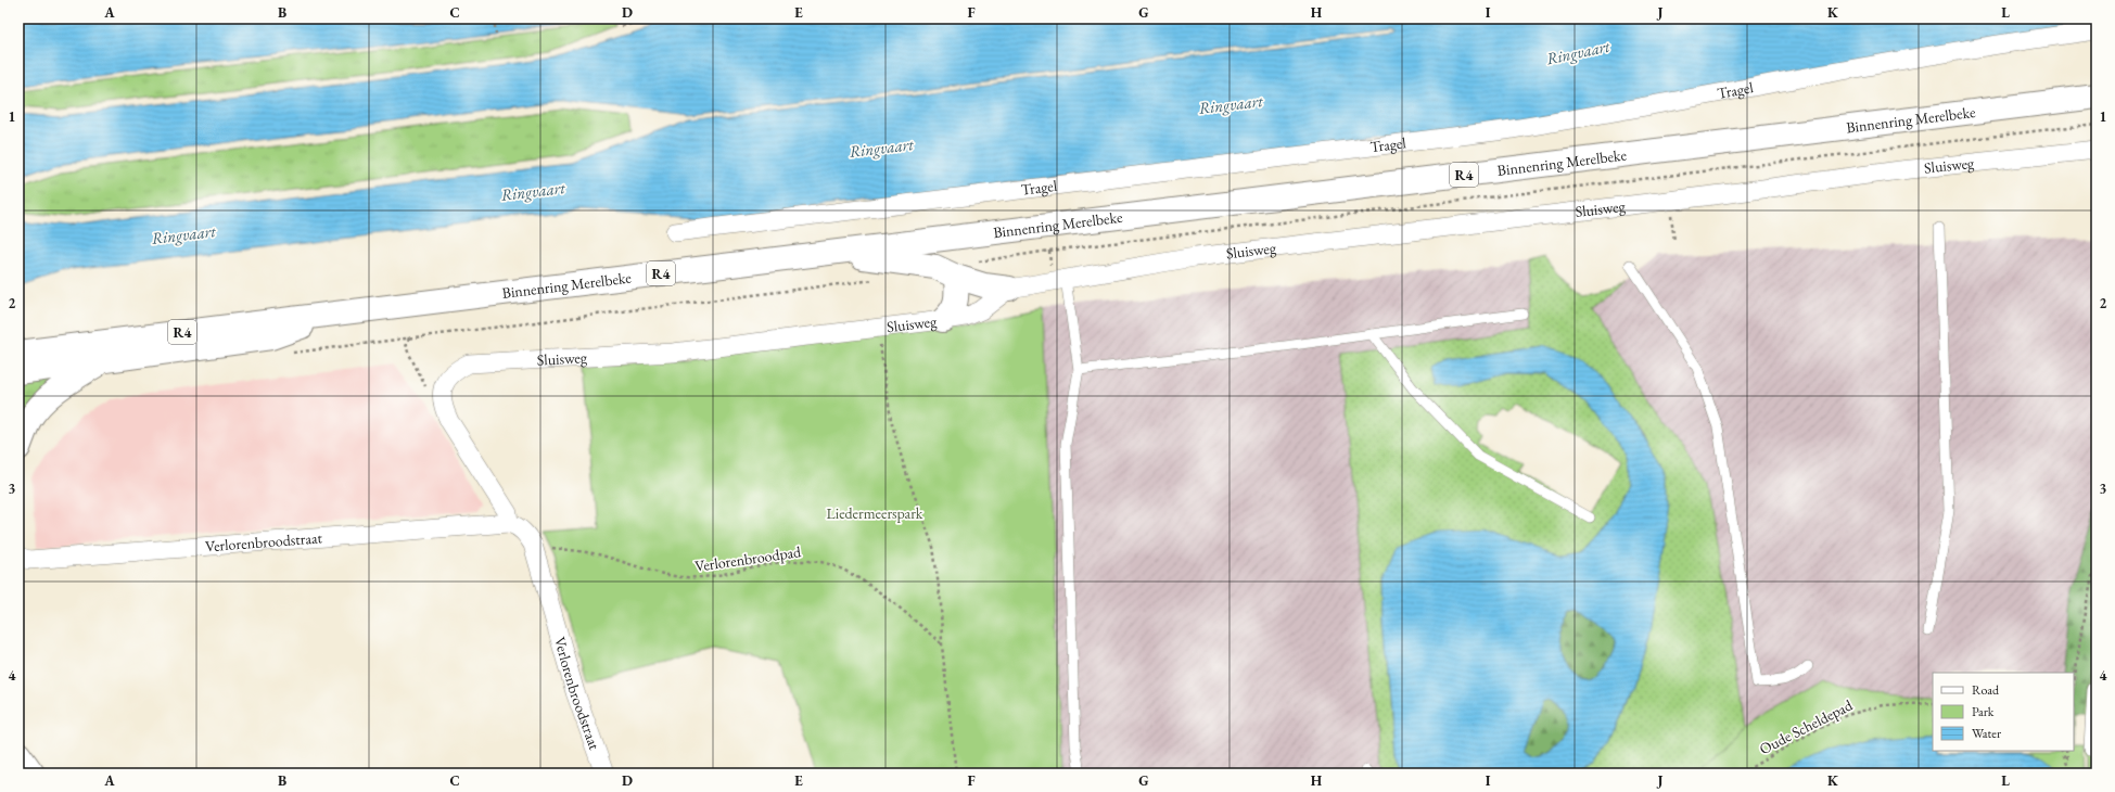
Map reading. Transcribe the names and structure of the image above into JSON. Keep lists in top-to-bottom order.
{
  "streets": {
    "main road": ["Binnenring Merelbeke", "R4"],
    "street": ["Tragel", "Sluisweg", "Verlorenbroodstraat"],
    "path": ["Verlorenbroodpad", "Oude Scheldepad"]
  },
  "crossings": [
    ["Binnenring Merelbeke", "R4"],
    ["Sluisweg", "R4"],
    ["Sluisweg", "Verlorenbroodstraat"],
    ["Verlorenbroodstraat", "Verlorenbroodpad"]
  ],
  "water": ["Ringvaart"],
  "parks": ["Liedermeerspark"],
  "legend": ["Road", "Park", "Water"],
  "grid": {
    "columns": [
      "A",
      "B",
      "C",
      "D",
      "E",
      "F",
      "G",
      "H",
      "I",
      "J",
      "K",
      "L"
    ],
    "rows": [
      "1",
      "2",
      "3",
      "4"
    ]
  }
}
